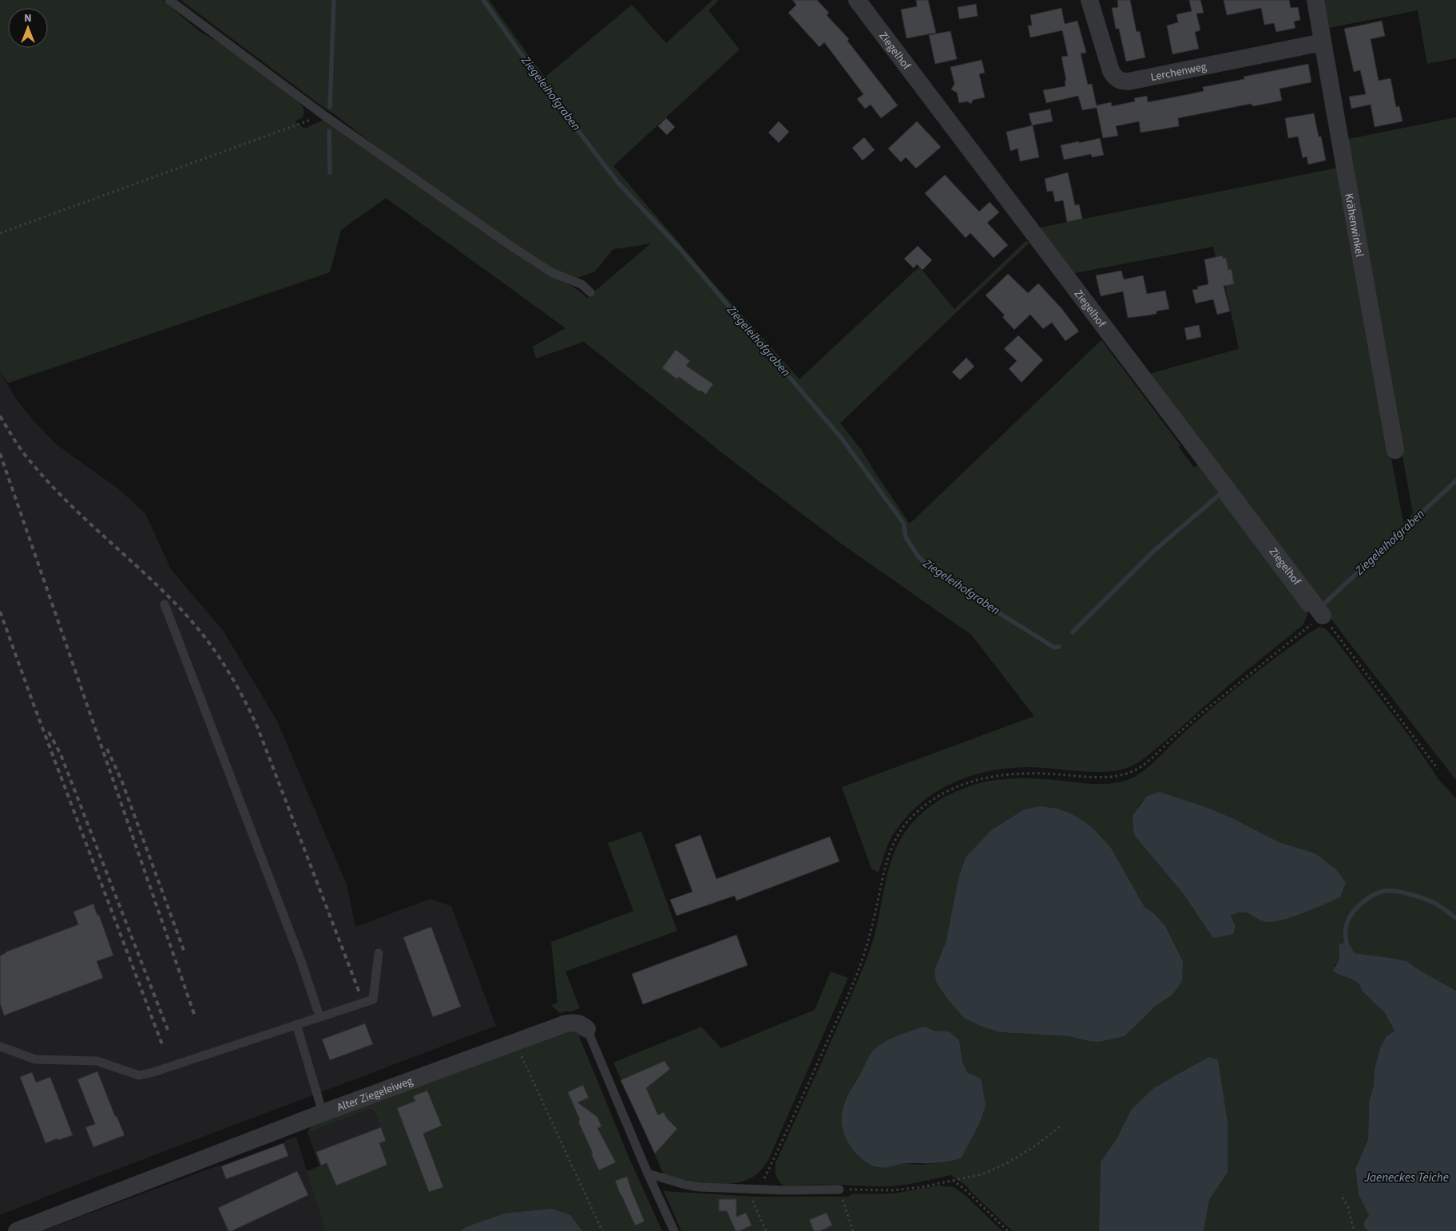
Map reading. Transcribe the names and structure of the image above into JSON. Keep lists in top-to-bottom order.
{
  "streets": {
    "street": [
      "Ziegelhof",
      "Lerchenweg",
      "Krähenwinkel",
      "Alter Ziegeleiweg"
    ]
  },
  "crossings": [
    ["Lerchenweg", "Krähenwinkel"]
  ],
  "water": ["Ziegeleihofgraben", "Jaeneckes Teiche"],
  "north": "top"
}
